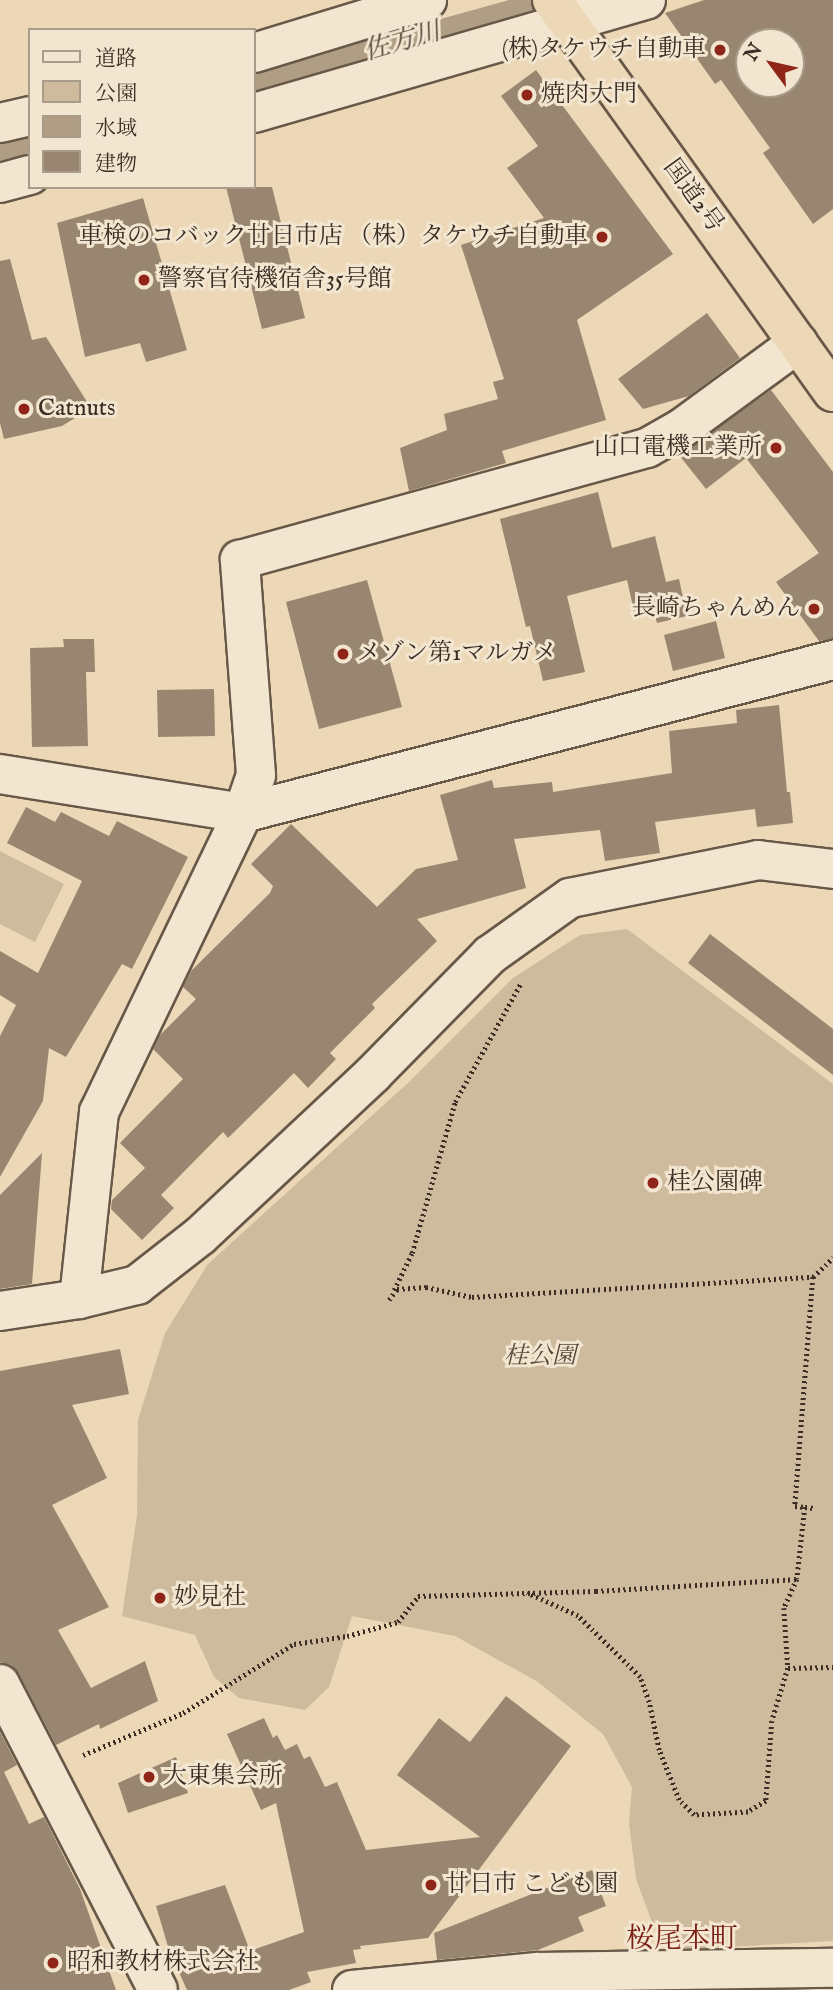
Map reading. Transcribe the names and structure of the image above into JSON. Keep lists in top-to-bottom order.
{
  "streets": {
    "highway": ["国道2号"]
  },
  "districts": ["桜尾本町"],
  "water": ["佐方川"],
  "parks": ["桂公園"],
  "places": [
    "(株)タケウチ自動車",
    "焼肉大門",
    "車検のコバック廿日市店 （株）タケウチ自動車",
    "警察官待機宿舎35号館",
    "Catnuts",
    "山口電機工業所",
    "長崎ちゃんめん",
    "メゾン第1マルガメ",
    "桂公園碑",
    "妙見社",
    "大東集会所",
    "廿日市 こども園",
    "昭和教材株式会社"
  ],
  "legend": [
    "道路",
    "公園",
    "水域",
    "建物"
  ],
  "north": "top left"
}
